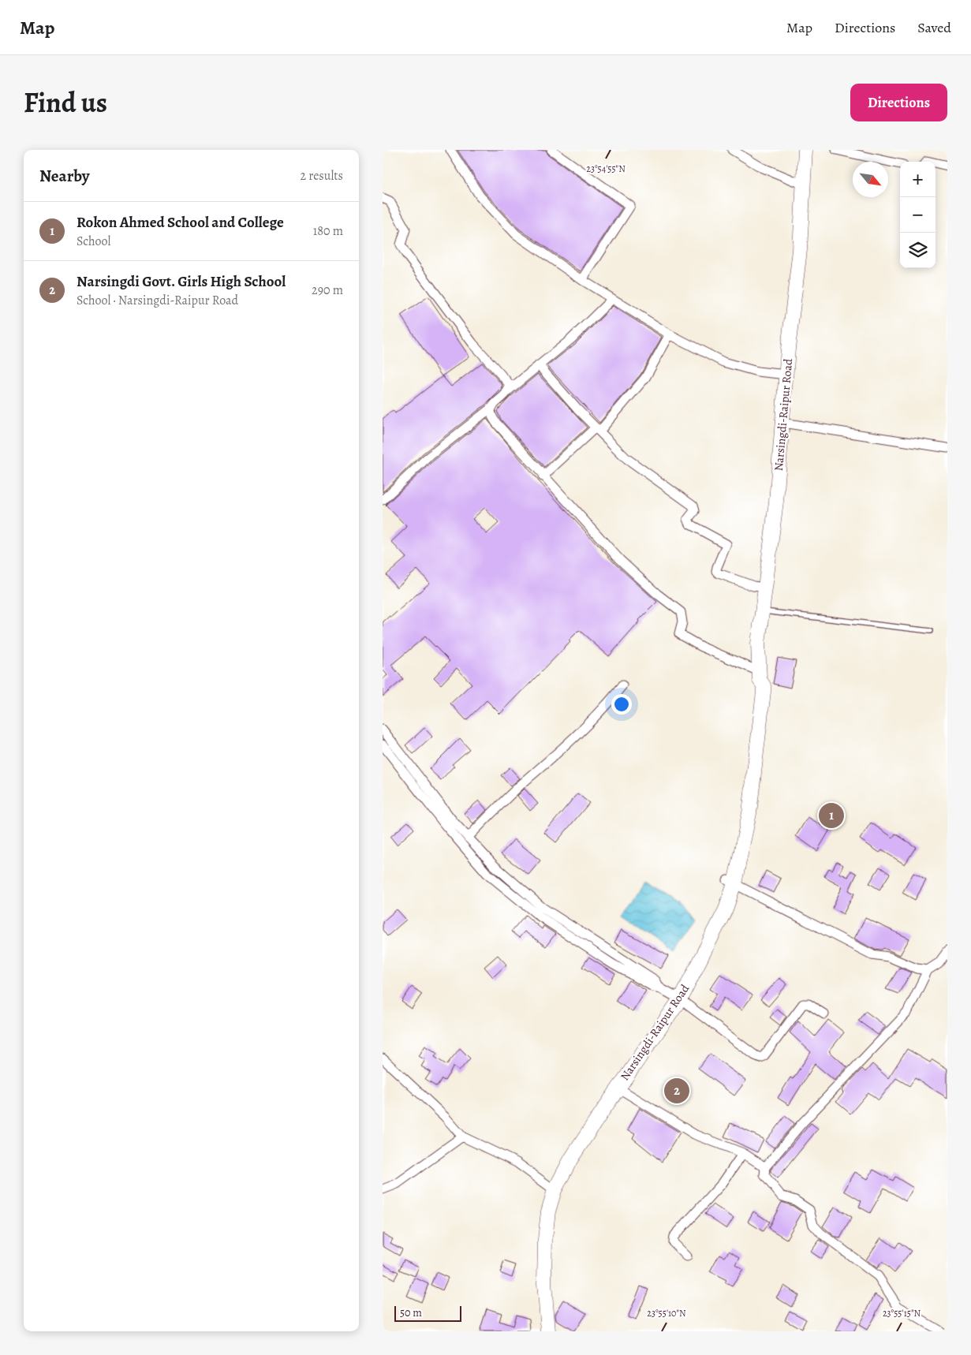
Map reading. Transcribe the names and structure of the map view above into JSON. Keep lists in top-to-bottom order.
{
  "streets": {
    "main road": ["Narsingdi-Raipur Road"]
  },
  "scale_bar": "50 m",
  "north": "bottom right",
  "page": {
    "header": "Map",
    "nav": ["Map", "Directions", "Saved"],
    "title": "Find us",
    "buttons": "Directions",
    "heading": ["Nearby", "2 results"],
    "map_buttons": ["+", "−"],
    "list": [
      {
        "mark": "1",
        "name": "Rokon Ahmed School and College",
        "note": "School",
        "value": "180 m"
      },
      {
        "mark": "2",
        "name": "Narsingdi Govt. Girls High School",
        "note": "School · Narsingdi-Raipur Road",
        "value": "290 m"
      }
    ],
    "pins": ["1", "2"],
    "scale": "50 m"
  },
  "coordinates": ["23°54'55\"N", "23°55'10\"N", "23°55'15\"N"]
}
